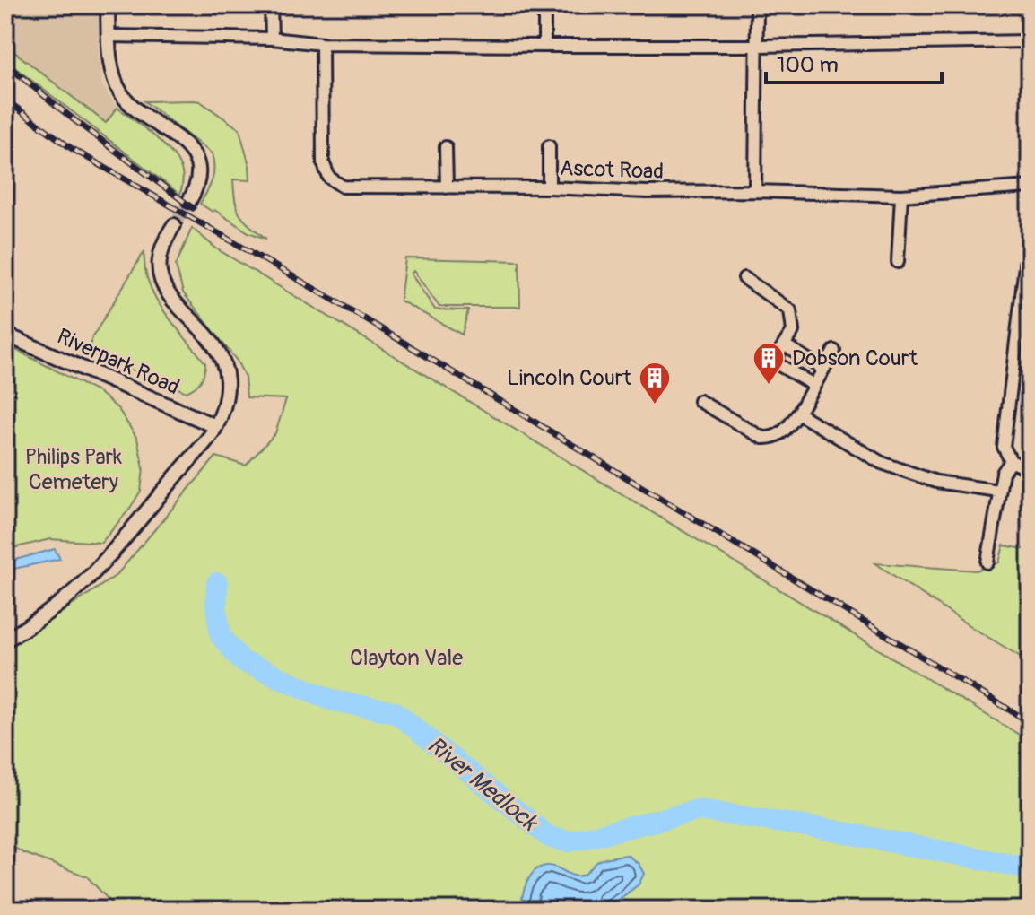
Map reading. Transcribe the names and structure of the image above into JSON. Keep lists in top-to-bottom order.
{
  "streets": {
    "street": ["Ascot Road", "Riverpark Road"]
  },
  "water": ["River Medlock"],
  "parks": ["Philips Park Cemetery", "Clayton Vale"],
  "places": {
    "building": ["Dobson Court", "Lincoln Court"]
  },
  "scale_bar": "100 m"
}
